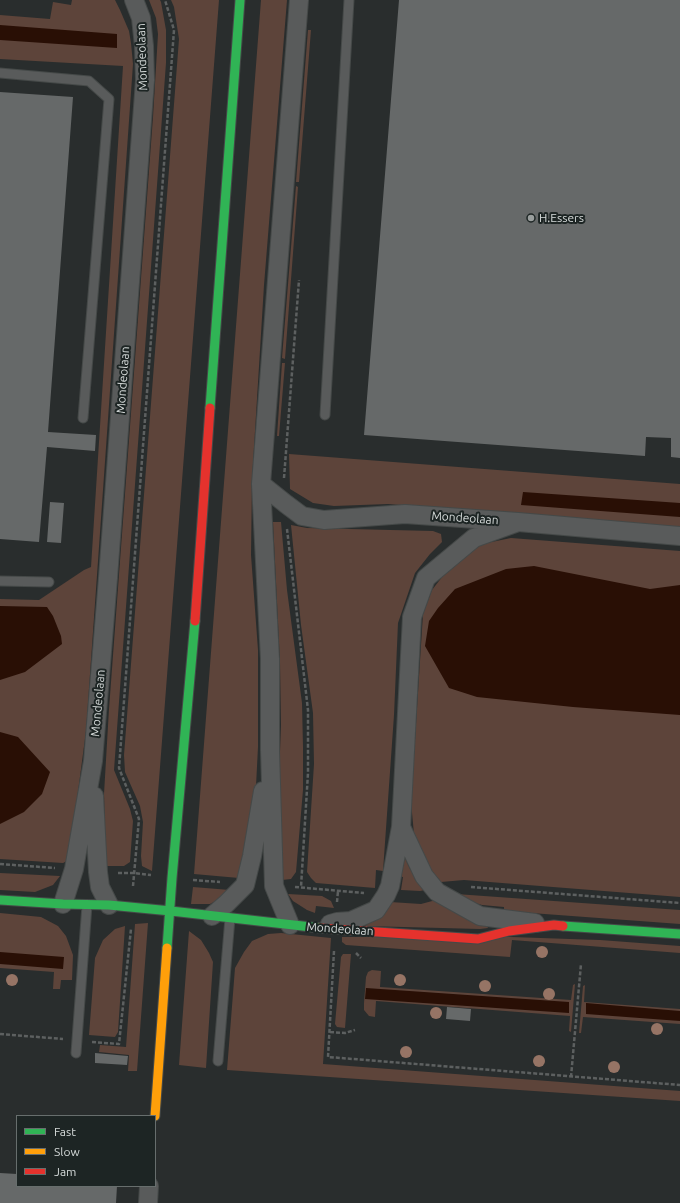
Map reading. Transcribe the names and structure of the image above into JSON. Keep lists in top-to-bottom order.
{
  "streets": {
    "street": ["Mondeolaan"]
  },
  "places": ["H.Essers"],
  "legend": ["Fast", "Slow", "Jam"]
}
